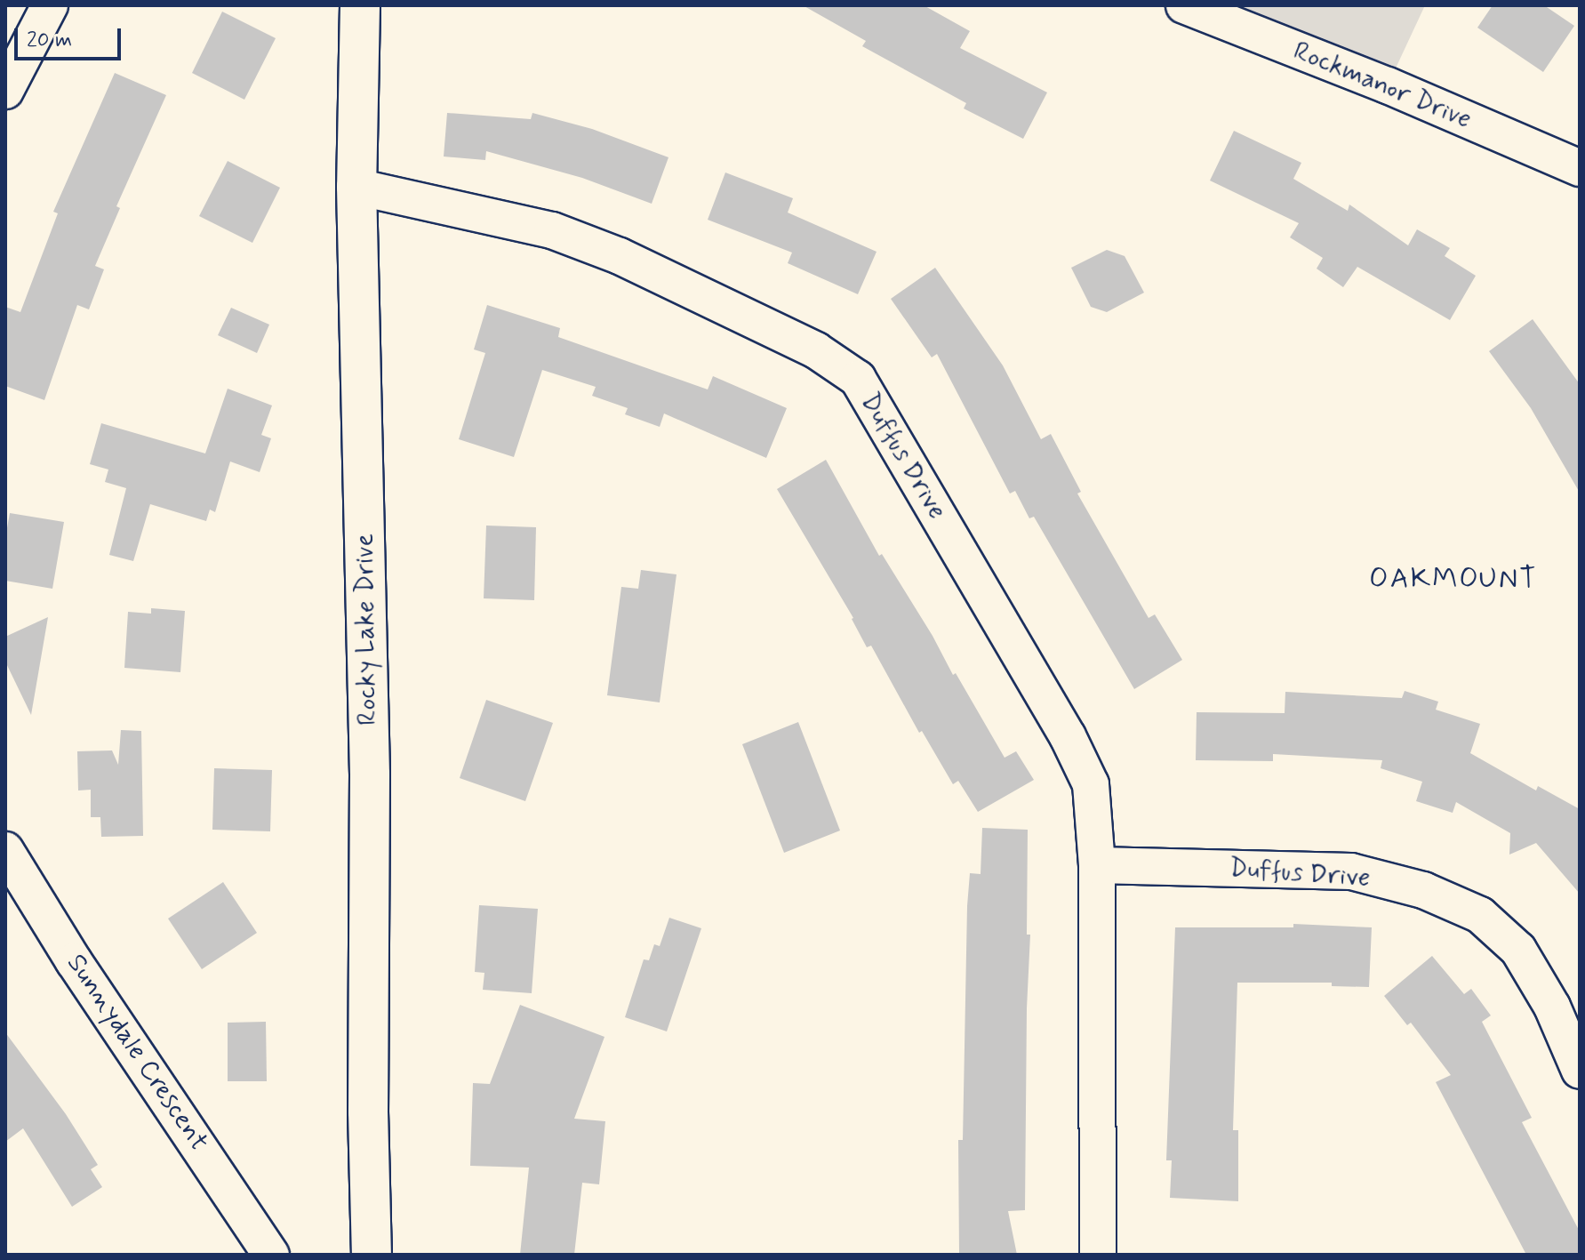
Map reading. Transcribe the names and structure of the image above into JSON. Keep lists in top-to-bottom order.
{
  "streets": {
    "main road": ["Rocky Lake Drive"],
    "street": ["Rockmanor Drive", "Duffus Drive", "Sunnydale Crescent"]
  },
  "crossings": [
    ["Duffus Drive", "Rocky Lake Drive"]
  ],
  "districts": ["OAKMOUNT"],
  "scale_bar": "20 m"
}
